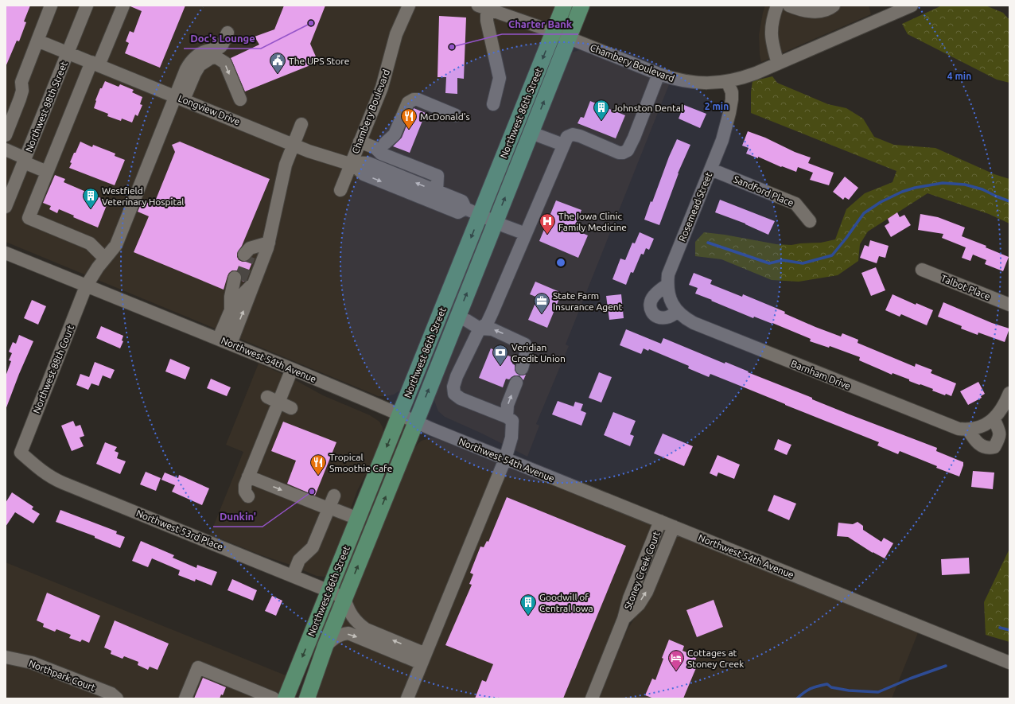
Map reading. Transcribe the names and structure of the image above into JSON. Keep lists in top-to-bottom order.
{
  "streets": {
    "main road": ["Northwest 86th Street"],
    "street": [
      "Chambery Boulevard",
      "Northwest 88th Street",
      "Longview Drive",
      "Sandford Place",
      "Rosemead Street",
      "Talbot Place",
      "Northwest 54th Avenue",
      "Northwest 88th Court",
      "Barnham Drive",
      "Northwest 53rd Place",
      "Stoney Creek Court",
      "Northpark Court"
    ]
  },
  "crossings": [
    ["Chambery Boulevard", "Longview Drive"],
    ["Chambery Boulevard", "Northwest 86th Street"],
    ["Chambery Boulevard", "Rosemead Street"],
    ["Northwest 88th Street", "Longview Drive"],
    ["Longview Drive", "Northwest 86th Street"],
    ["Longview Drive", "Northwest 88th Court"],
    ["Northwest 86th Street", "Northwest 54th Avenue"],
    ["Northwest 86th Street", "Northwest 53rd Place"],
    ["Sandford Place", "Rosemead Street"],
    ["Rosemead Street", "Barnham Drive"],
    ["Northwest 54th Avenue", "Northwest 88th Court"],
    ["Northwest 54th Avenue", "Stoney Creek Court"],
    ["Northwest 88th Court", "Northwest 53rd Place"]
  ],
  "places": {
    "other": ["Doc's Lounge", "Charter Bank", "Dunkin'"],
    "public building": ["The UPS Store"],
    "building": ["Johnston Dental", "Westfield Veterinary Hospital", "Goodwill of Central Iowa"],
    "restaurant": ["McDonald's", "Tropical Smoothie Cafe"],
    "hospital": ["The Iowa Clinic Family Medicine"],
    "office": ["State Farm Insurance Agent"],
    "bank": ["Veridian Credit Union"],
    "hotel": ["Cottages at Stoney Creek"]
  },
  "rings": ["4 min", "2 min"]
}
